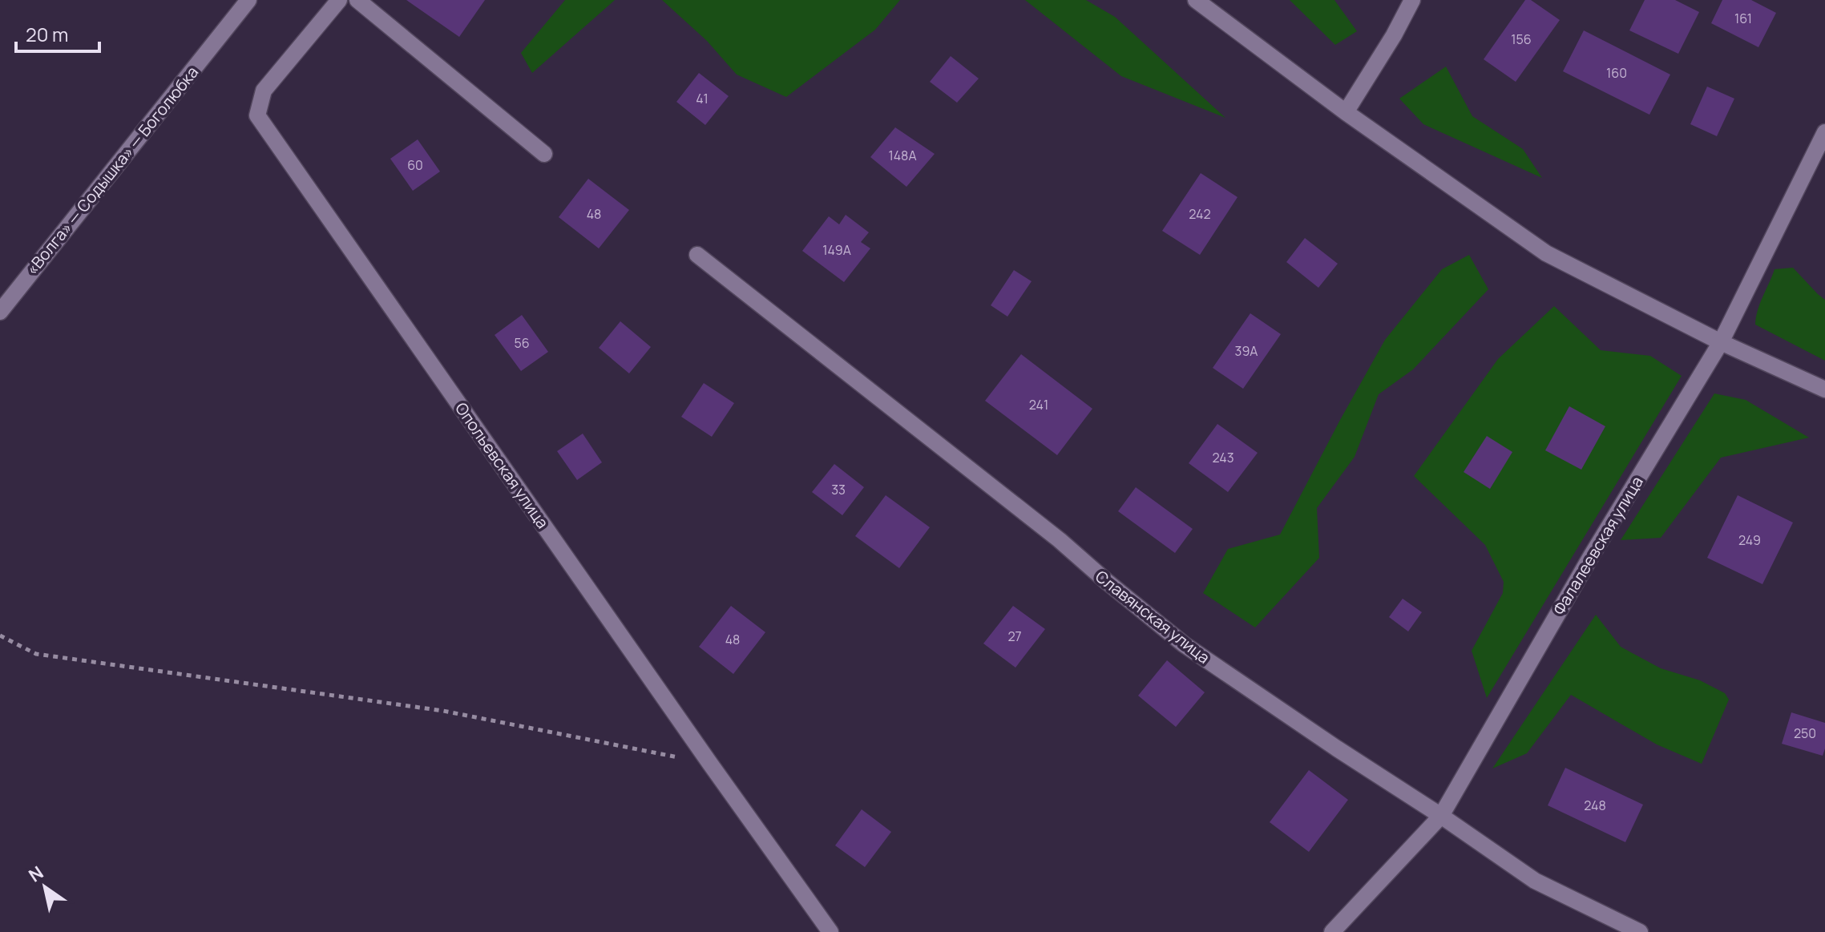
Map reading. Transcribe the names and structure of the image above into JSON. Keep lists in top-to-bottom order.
{
  "streets": {
    "street": [
      "«Волга» — Содышка» — Боголюбка",
      "Опольевская улица",
      "Фалалеевская улица",
      "Славянская улица"
    ]
  },
  "crossings": [
    ["Фалалеевская улица", "Славянская улица"]
  ],
  "house_numbers": [
    "161",
    "156",
    "160",
    "41",
    "148А",
    "60",
    "48",
    "242",
    "149А",
    "56",
    "39А",
    "241",
    "243",
    "33",
    "249",
    "27",
    "48",
    "250",
    "248"
  ],
  "scale_bar": "20 m",
  "north": "top left"
}
